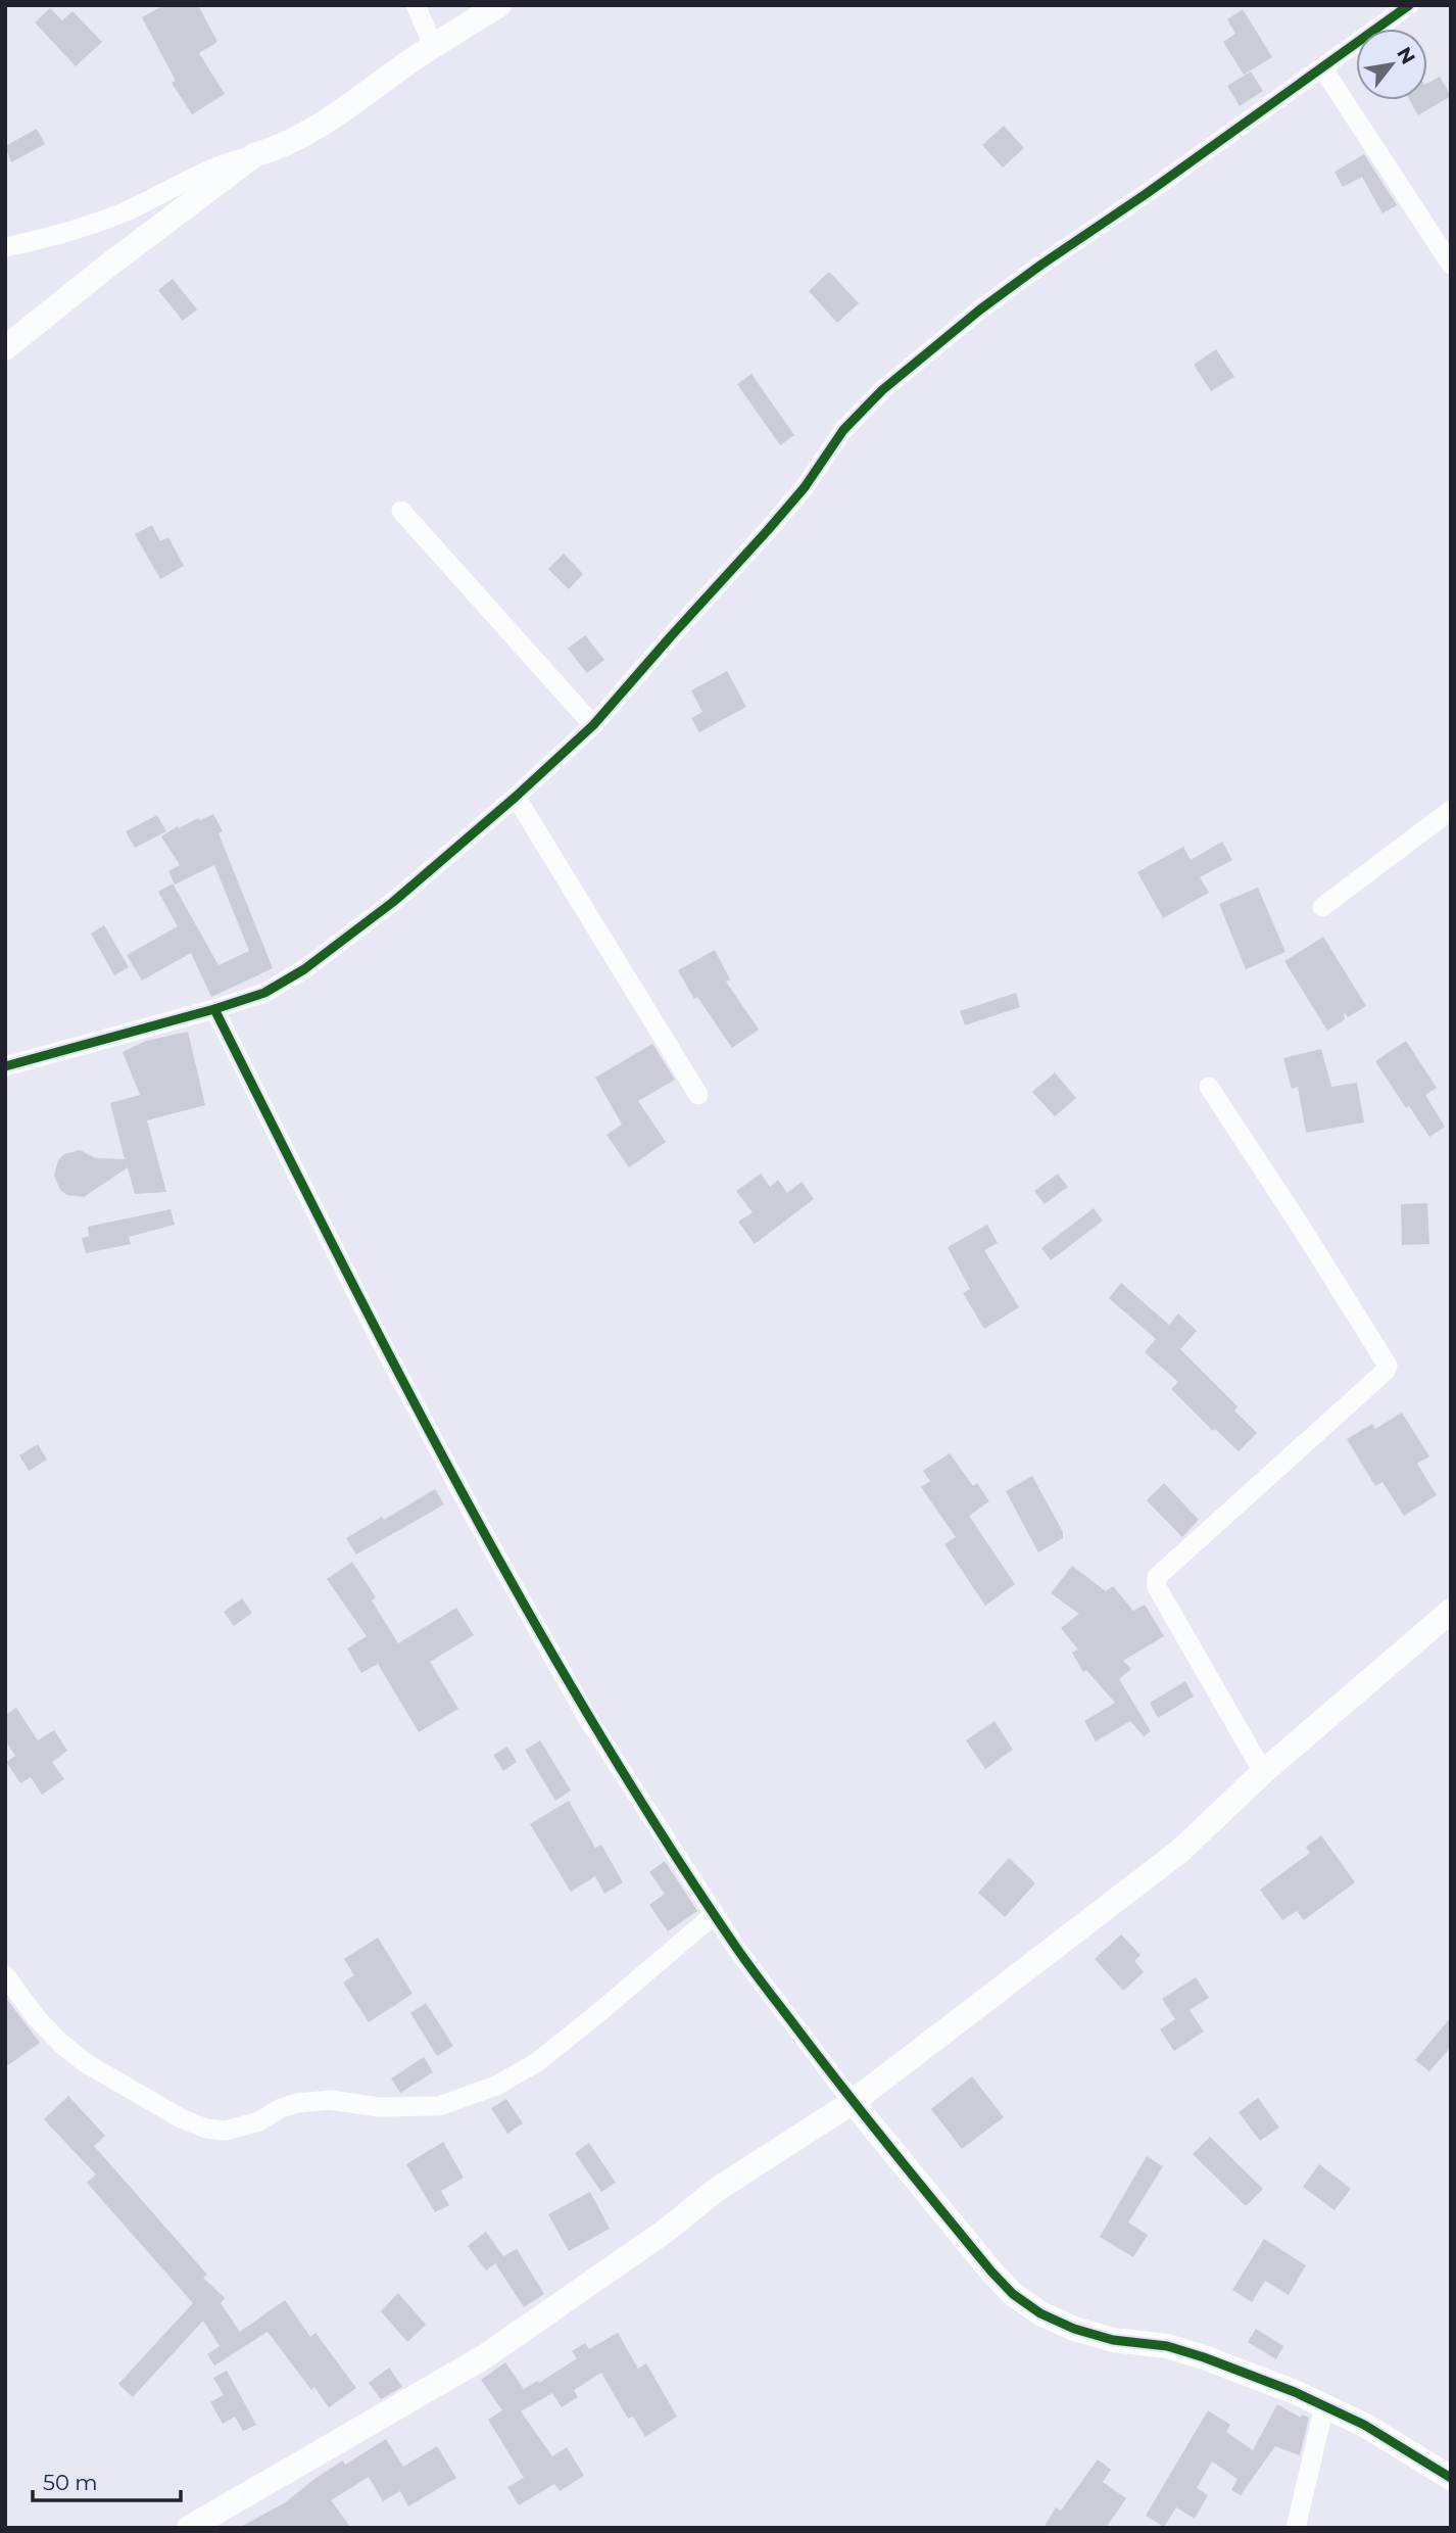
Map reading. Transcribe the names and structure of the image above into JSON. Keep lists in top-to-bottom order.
{
  "scale_bar": "50 m",
  "north": "top right"
}
